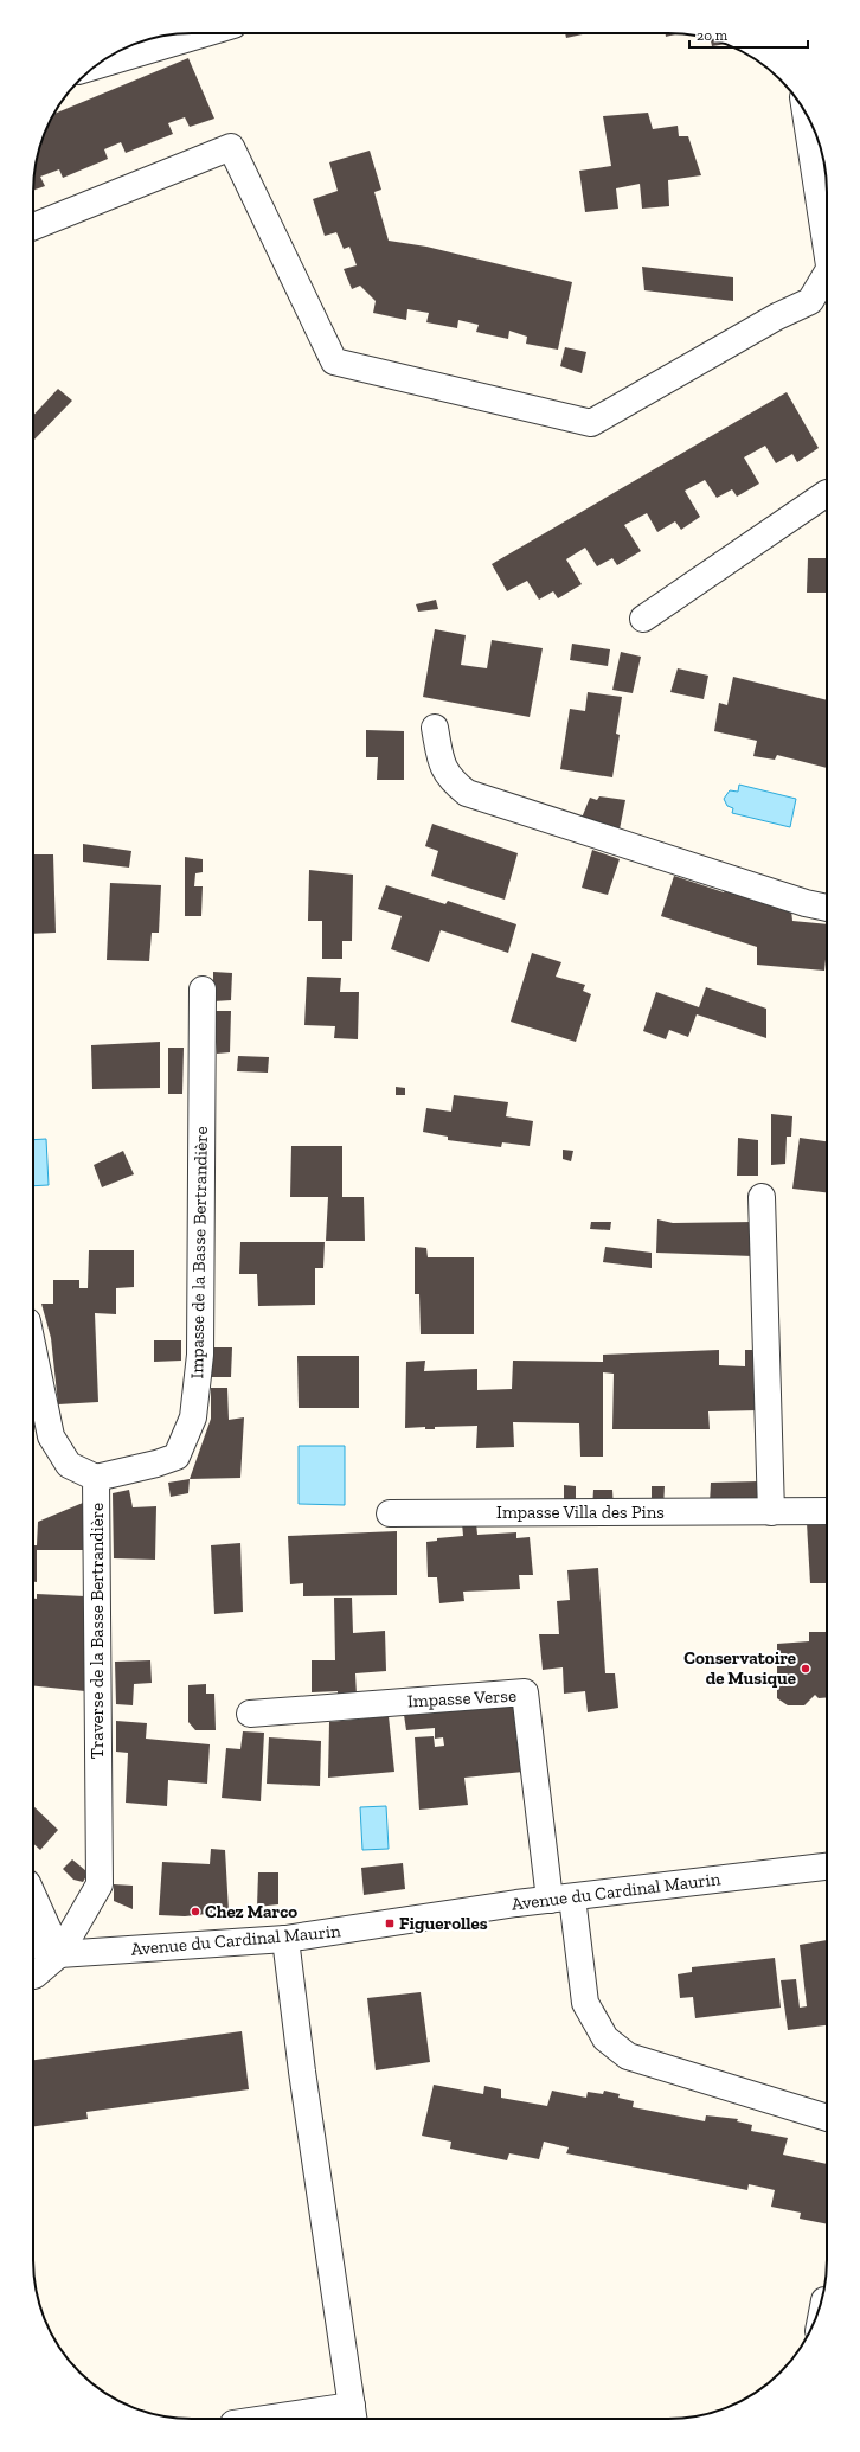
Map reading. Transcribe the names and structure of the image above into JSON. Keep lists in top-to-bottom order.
{
  "streets": {
    "street": [
      "Impasse de la Basse Bertrandière",
      "Impasse Villa des Pins",
      "Traverse de la Basse Bertrandière",
      "Impasse Verse",
      "Avenue du Cardinal Maurin"
    ]
  },
  "crossings": [
    ["Impasse de la Basse Bertrandière", "Traverse de la Basse Bertrandière"],
    ["Traverse de la Basse Bertrandière", "Avenue du Cardinal Maurin"],
    ["Impasse Verse", "Avenue du Cardinal Maurin"]
  ],
  "places": {
    "other": ["Conservatoire de Musique", "Chez Marco"],
    "transit": ["Figuerolles"]
  },
  "scale_bar": "20 m"
}
